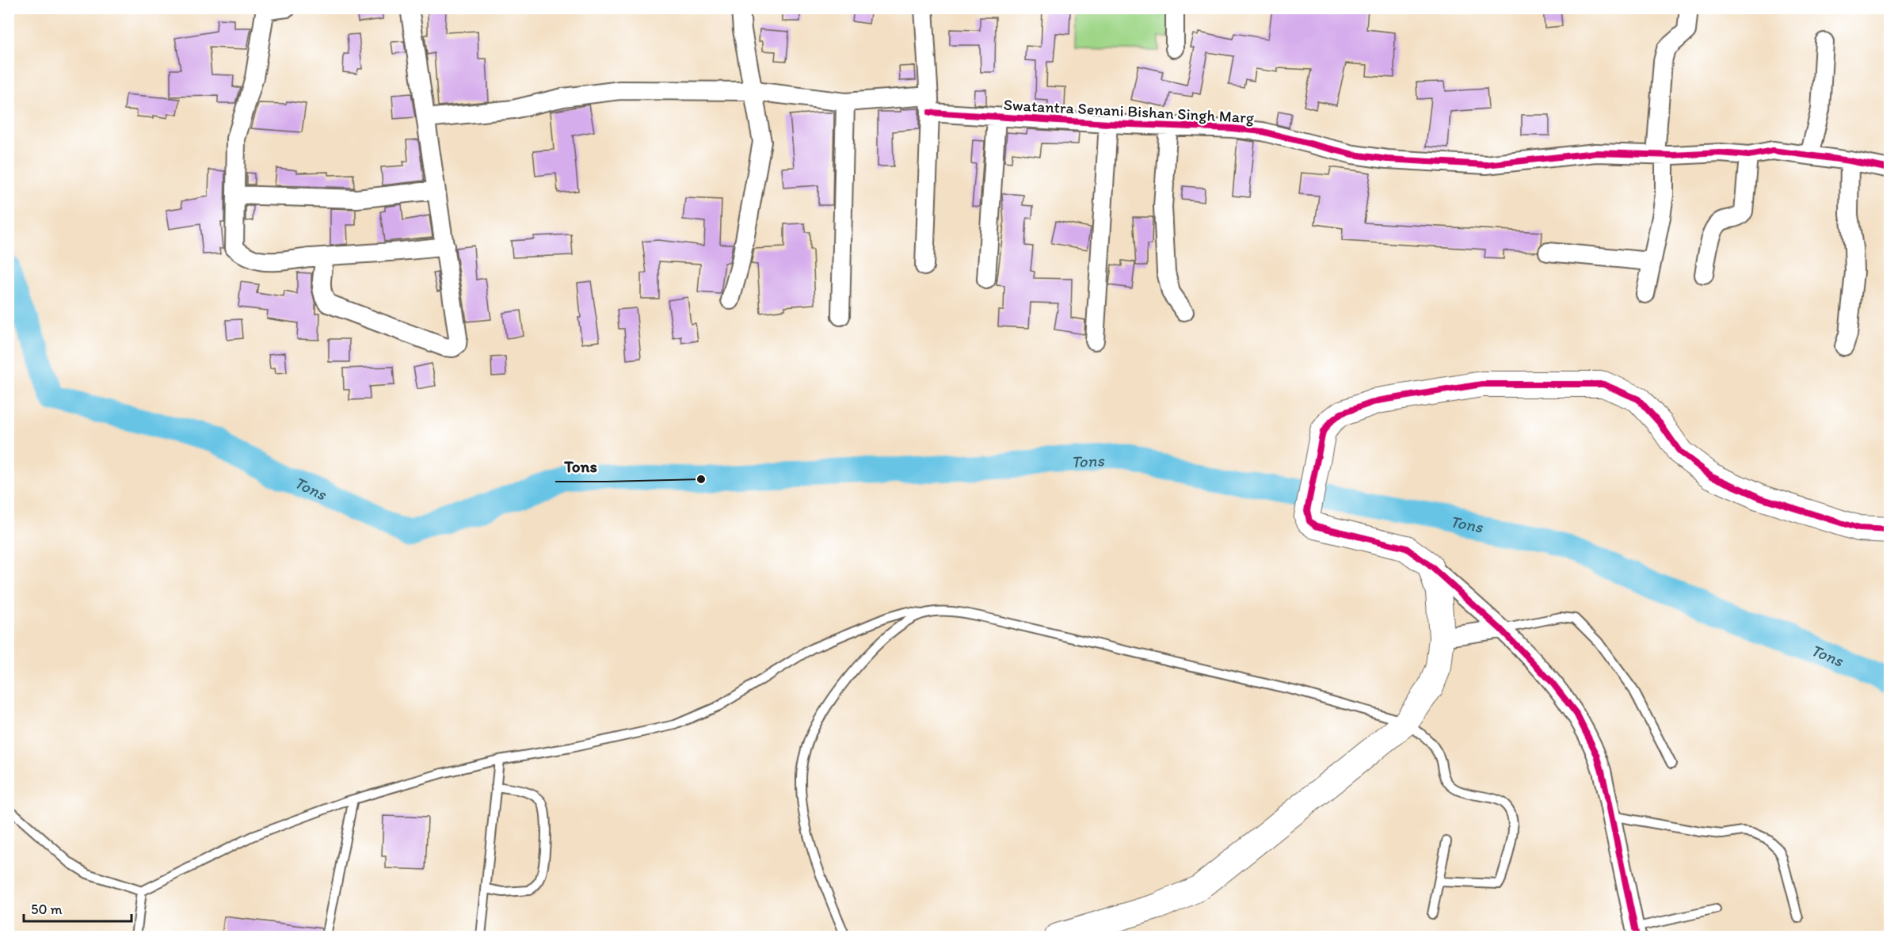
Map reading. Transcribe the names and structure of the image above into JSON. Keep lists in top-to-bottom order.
{
  "streets": {
    "street": ["Swatantra Senani Bishan Singh Marg"]
  },
  "water": ["Tons"],
  "places": ["Tons"],
  "scale_bar": "50 m"
}
